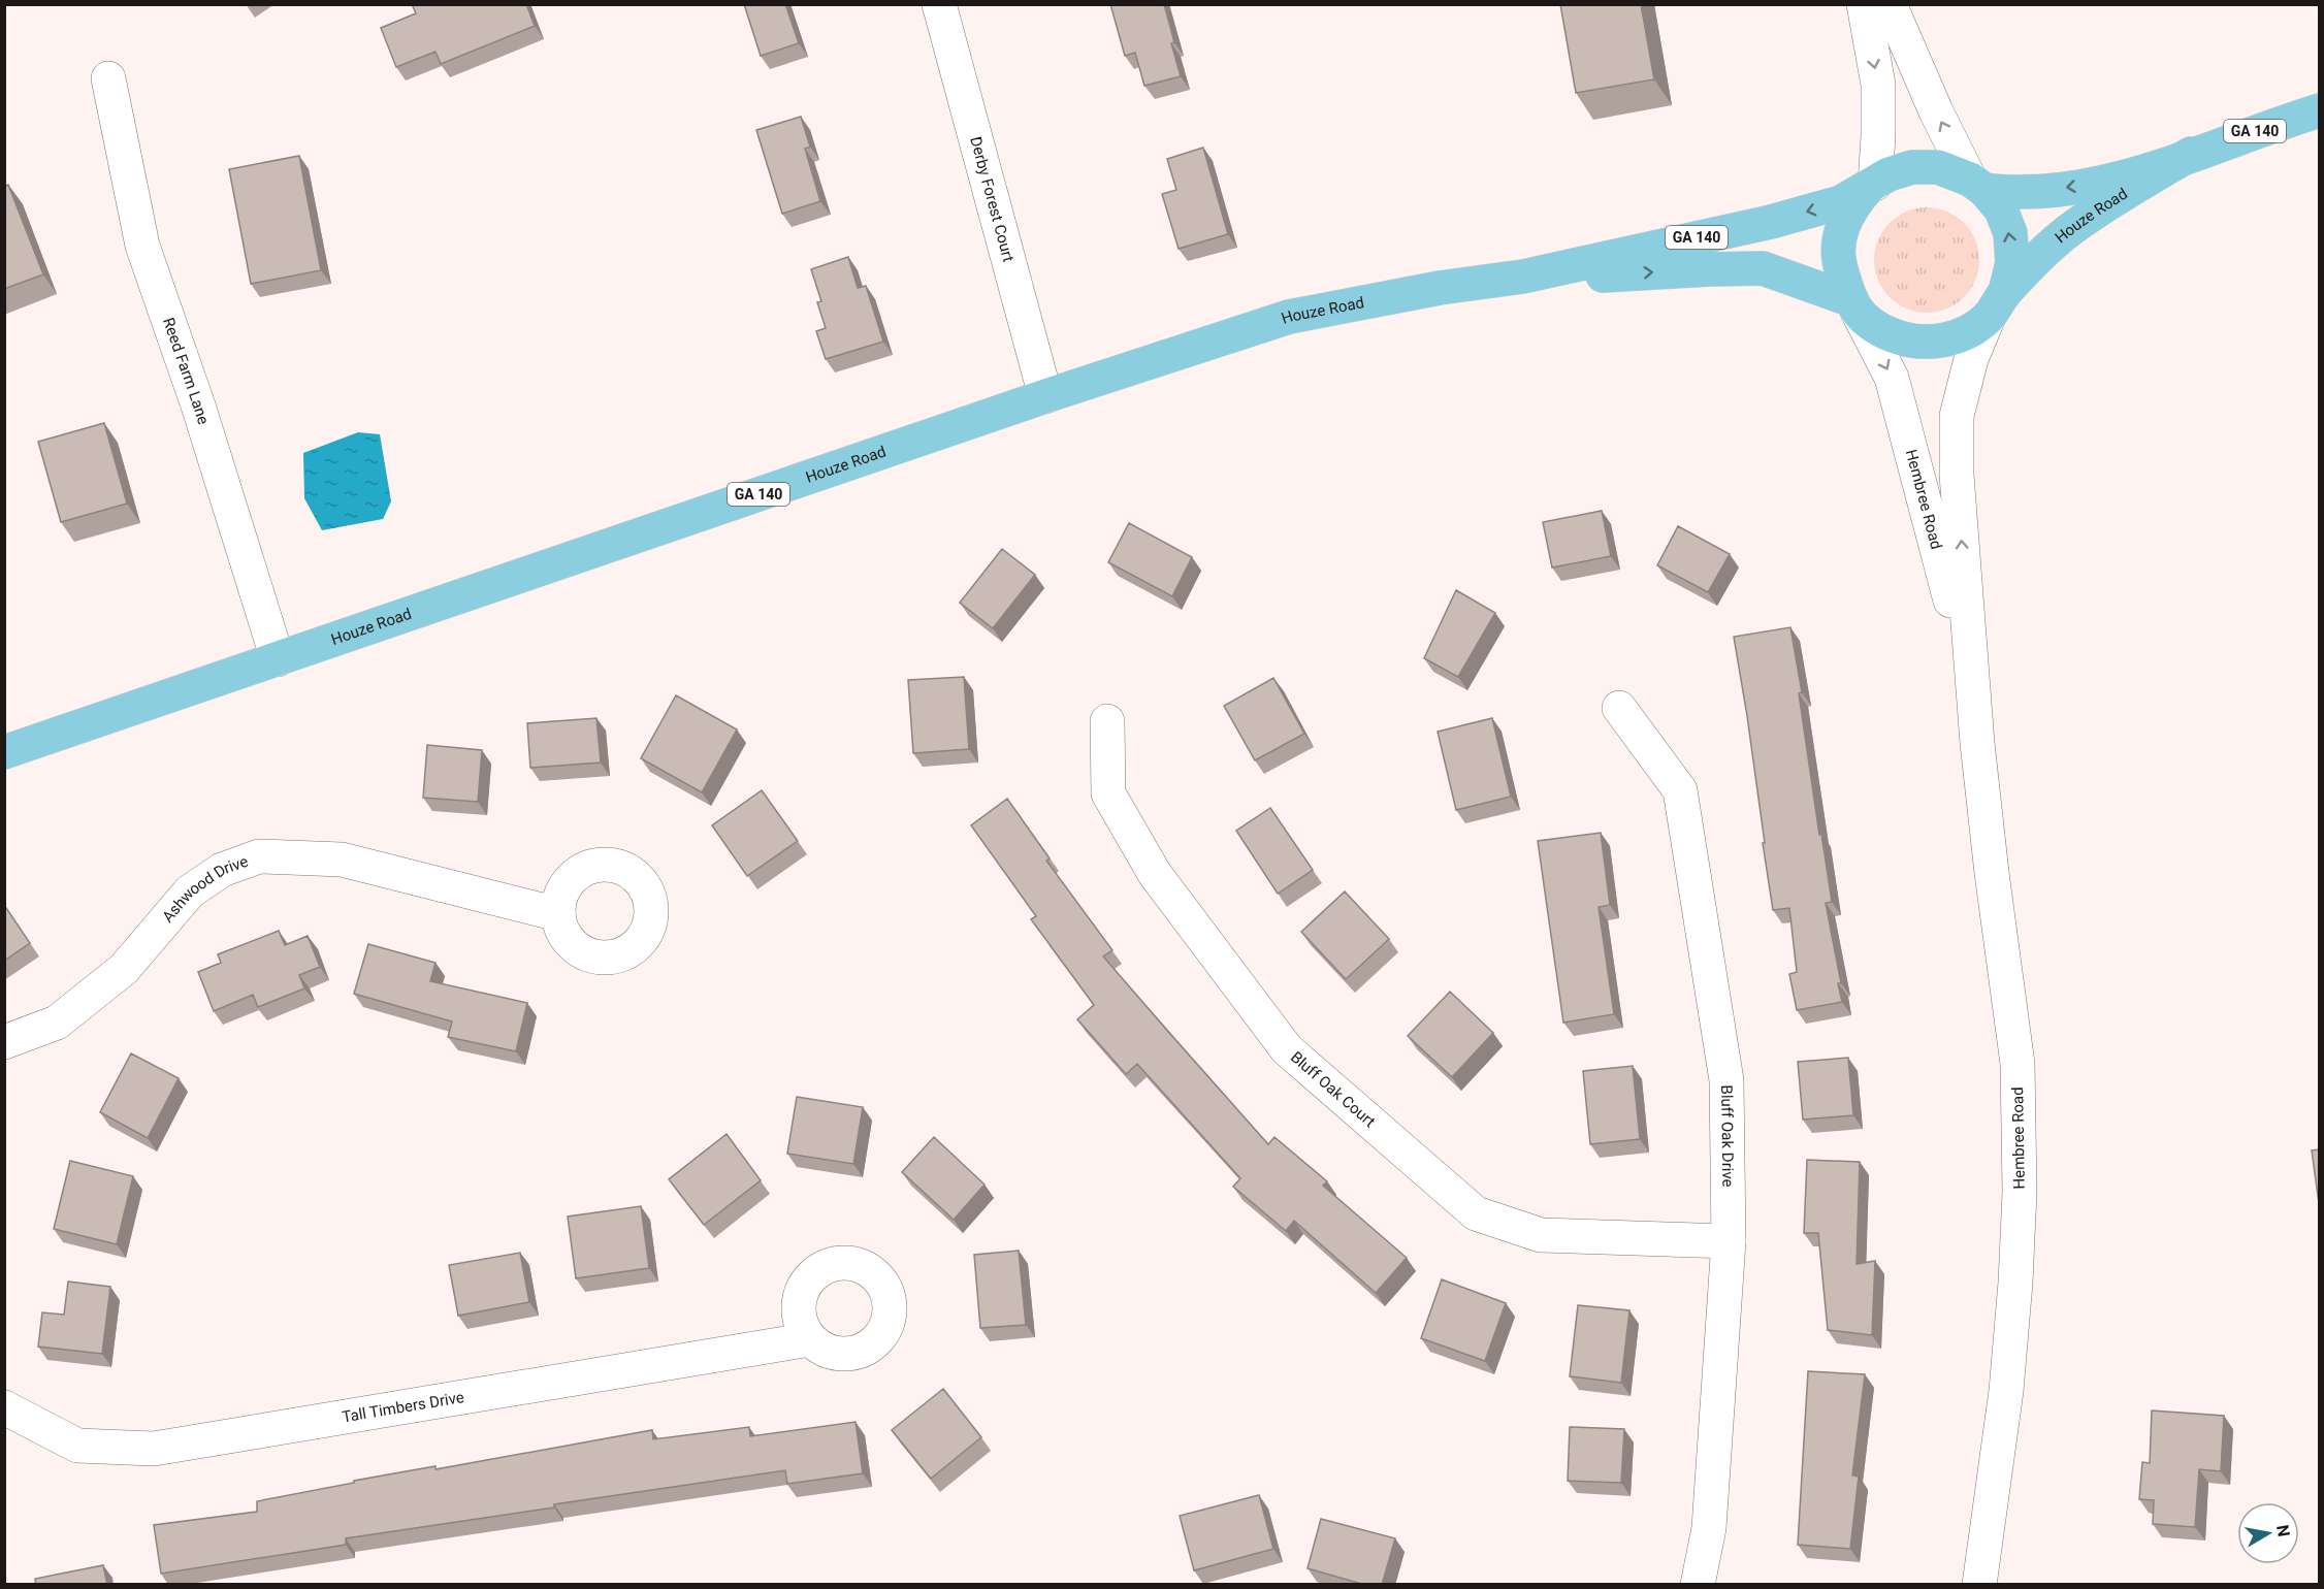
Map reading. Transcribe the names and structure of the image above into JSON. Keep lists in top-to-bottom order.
{
  "streets": {
    "main road": ["GA 140", "Houze Road"],
    "street": [
      "Derby Forest Court",
      "Reed Farm Lane",
      "Hembree Road",
      "Ashwood Drive",
      "Bluff Oak Court",
      "Bluff Oak Drive",
      "Tall Timbers Drive"
    ]
  },
  "crossings": [
    ["Derby Forest Court", "Houze Road"],
    ["Houze Road", "Reed Farm Lane"],
    ["Houze Road", "Hembree Road"],
    ["Bluff Oak Court", "Bluff Oak Drive"]
  ],
  "north": "right"
}
